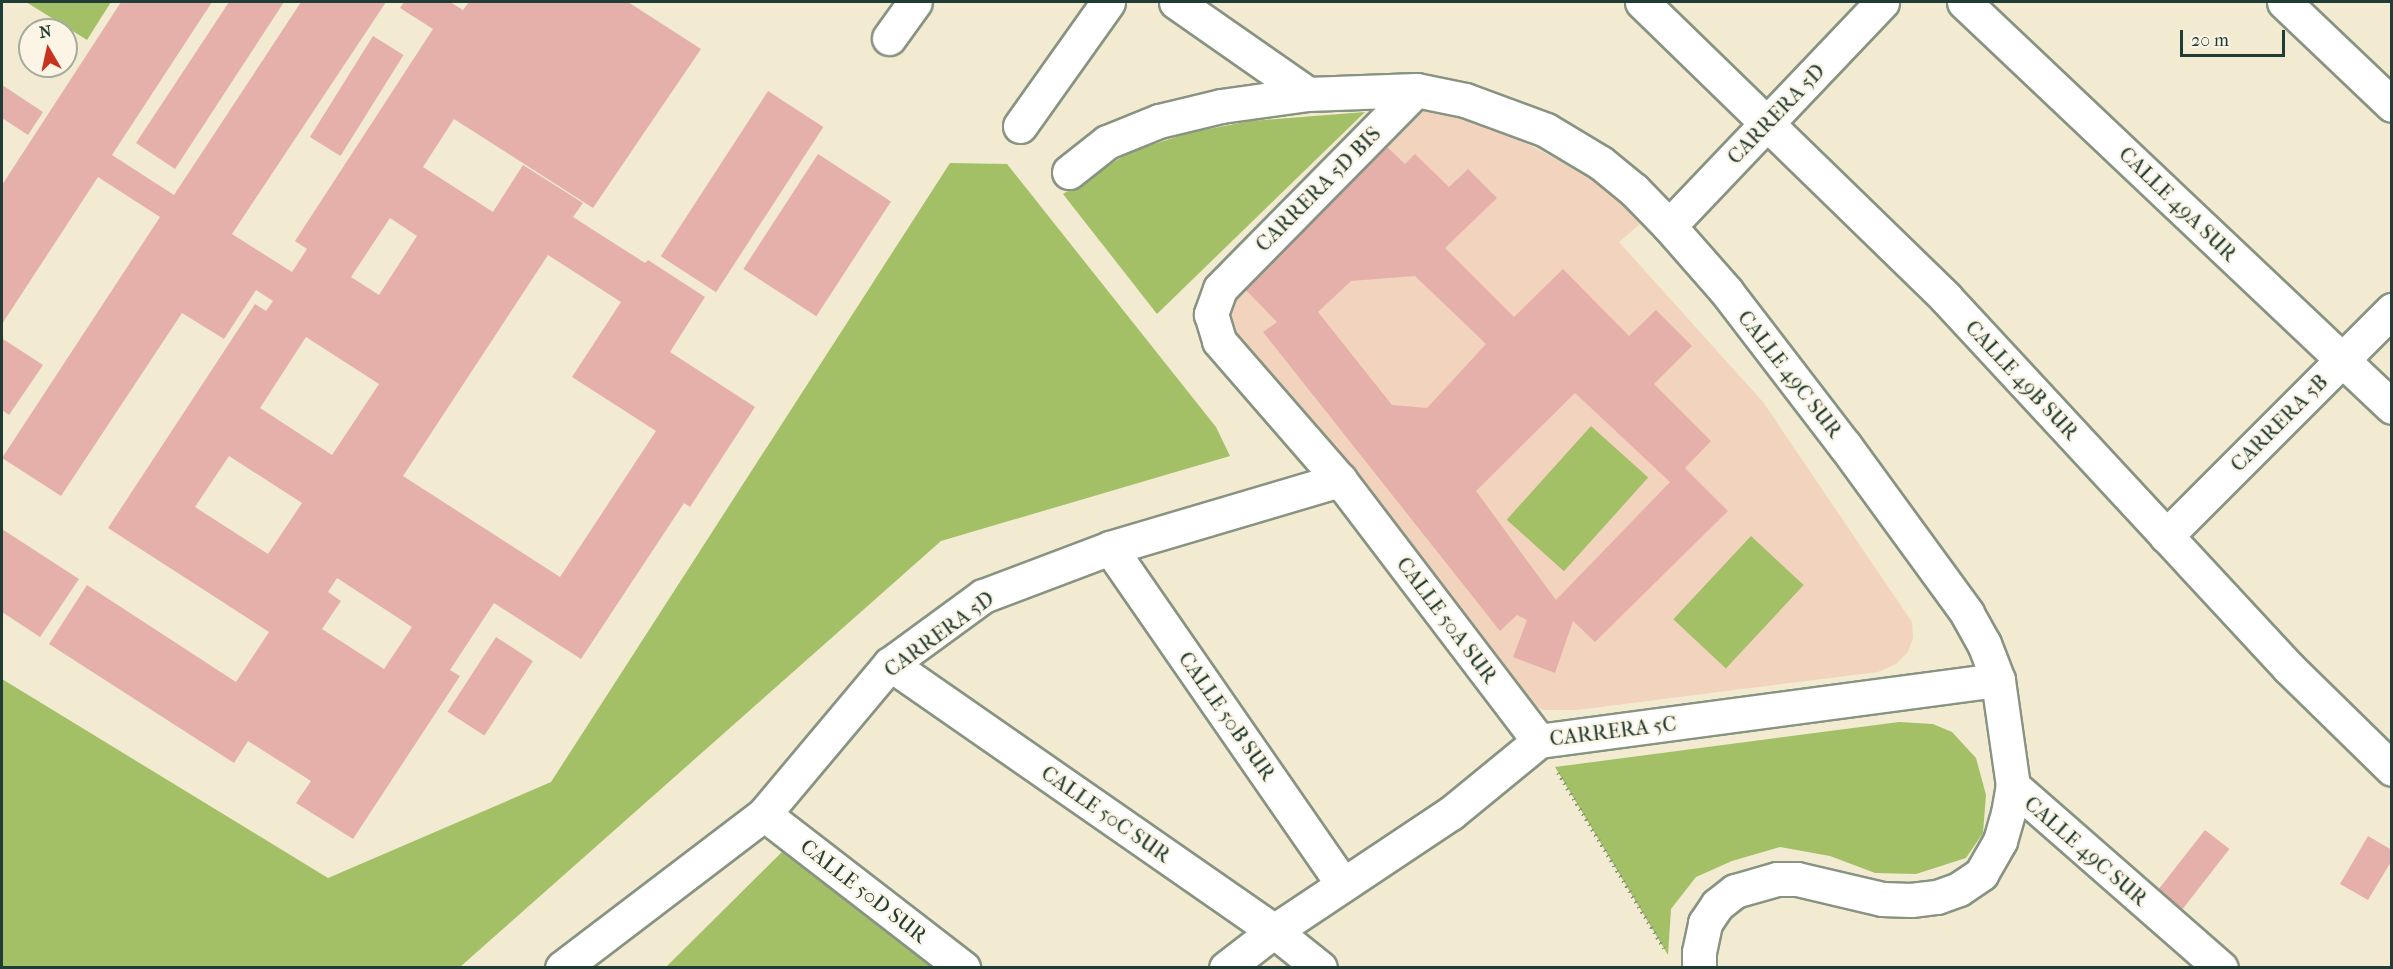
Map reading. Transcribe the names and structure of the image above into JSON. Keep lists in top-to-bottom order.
{
  "streets": {
    "street": [
      "CARRERA 5D",
      "CARRERA 5D BIS",
      "CALLE 49A SUR",
      "CALLE 49C SUR",
      "CALLE 49B SUR",
      "CARRERA 5B",
      "CALLE 50A SUR",
      "CALLE 50B SUR",
      "CARRERA 5C",
      "CALLE 50C SUR",
      "CALLE 50D SUR"
    ]
  },
  "crossings": [
    ["CARRERA 5D", "CALLE 49C SUR"],
    ["CARRERA 5D", "CALLE 49B SUR"],
    ["CARRERA 5D", "CALLE 50A SUR"],
    ["CARRERA 5D", "CALLE 50B SUR"],
    ["CARRERA 5D", "CALLE 50C SUR"],
    ["CARRERA 5D", "CALLE 50D SUR"],
    ["CARRERA 5D BIS", "CALLE 49C SUR"],
    ["CARRERA 5D BIS", "CALLE 50A SUR"],
    ["CALLE 49A SUR", "CARRERA 5B"],
    ["CALLE 49C SUR", "CARRERA 5C"],
    ["CALLE 49B SUR", "CARRERA 5B"],
    ["CALLE 50A SUR", "CARRERA 5C"],
    ["CALLE 50B SUR", "CARRERA 5C"],
    ["CARRERA 5C", "CALLE 50C SUR"]
  ],
  "scale_bar": "20 m",
  "north": "top"
}
